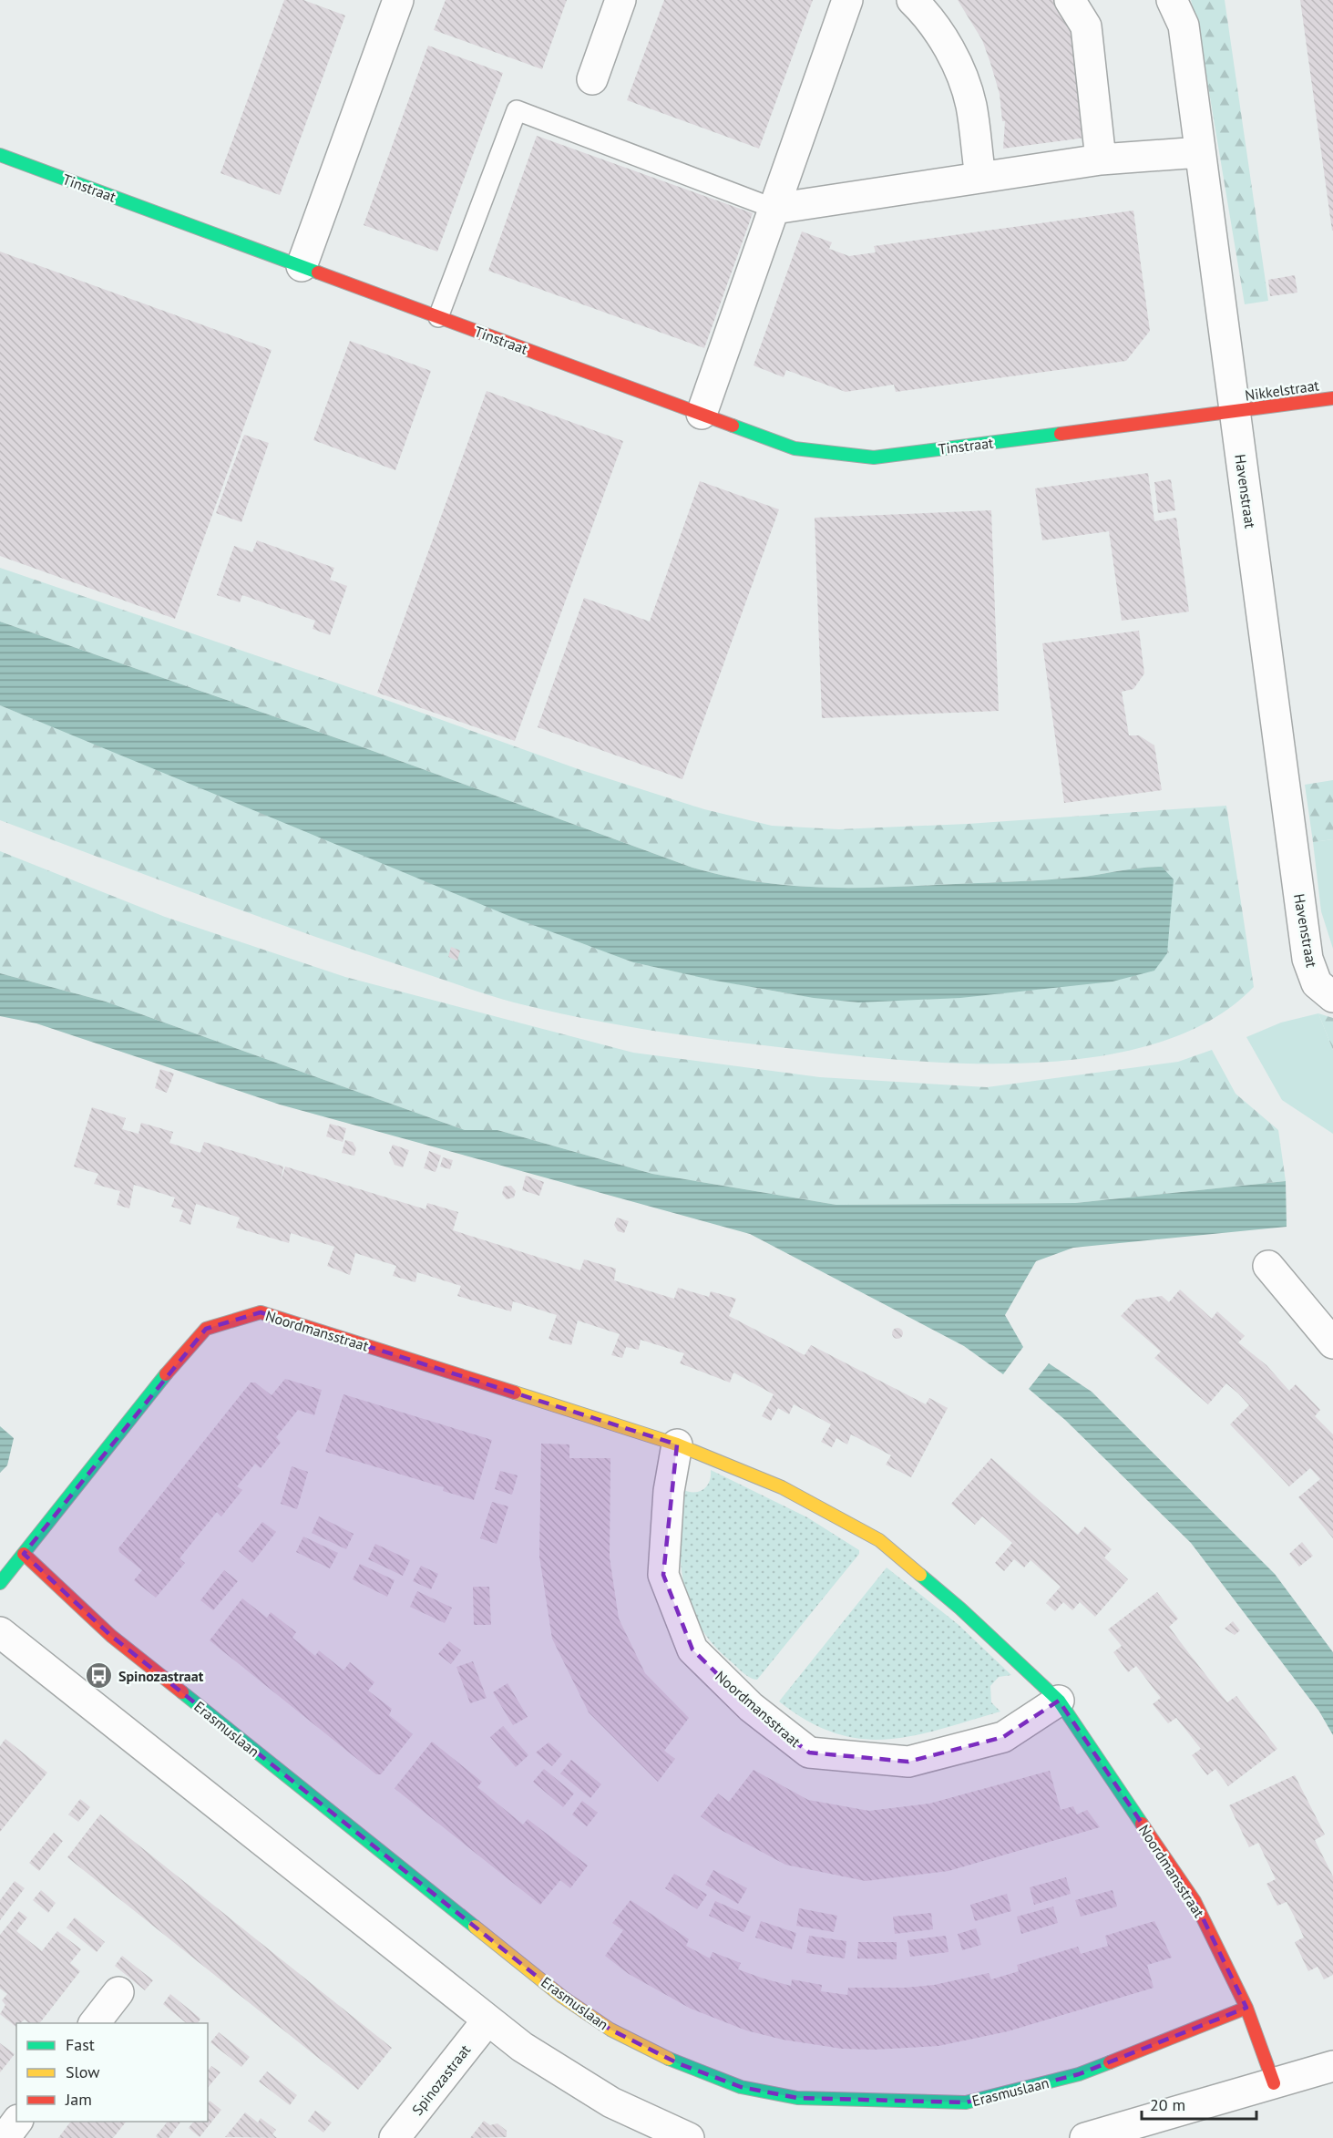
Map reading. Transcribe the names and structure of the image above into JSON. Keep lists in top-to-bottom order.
{
  "streets": {
    "street": [
      "Tinstraat",
      "Nikkelstraat",
      "Havenstraat",
      "Noordmansstraat",
      "Erasmuslaan",
      "Spinozastraat"
    ]
  },
  "crossings": [
    ["Tinstraat", "Nikkelstraat"],
    ["Tinstraat", "Havenstraat"],
    ["Nikkelstraat", "Havenstraat"],
    ["Noordmansstraat", "Erasmuslaan"]
  ],
  "places": {
    "bus stop": ["Spinozastraat"]
  },
  "legend": ["Fast", "Slow", "Jam"],
  "scale_bar": "20 m"
}
